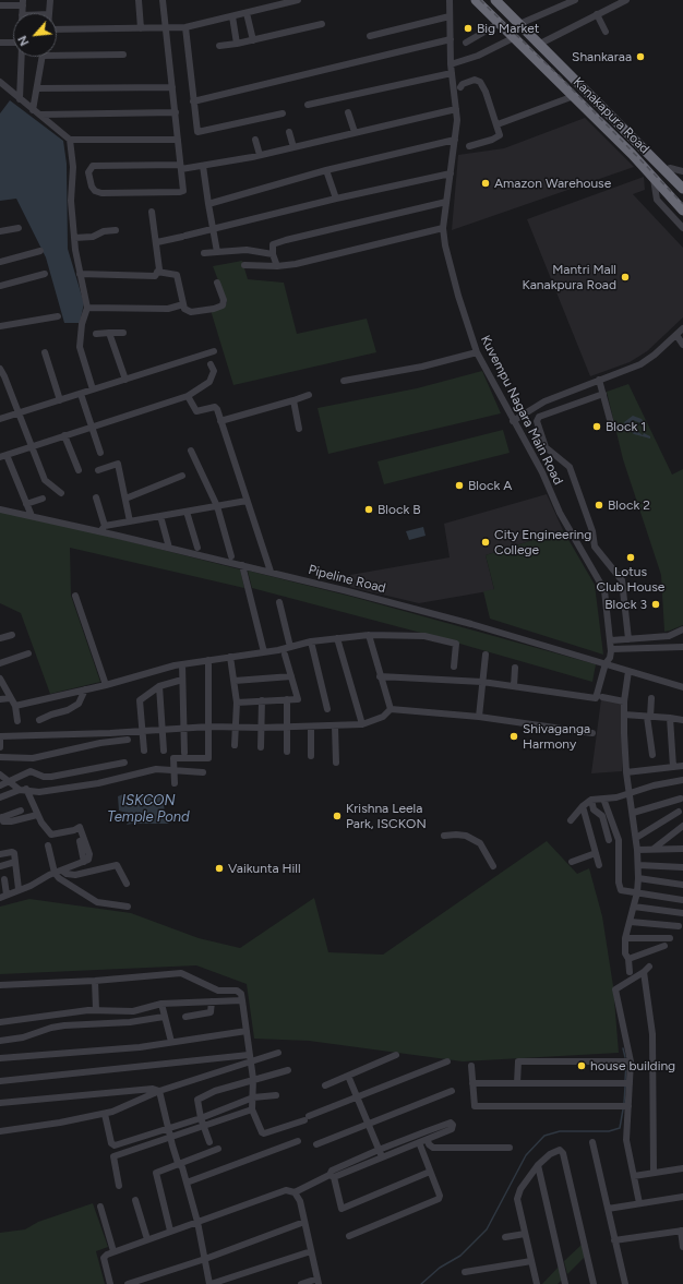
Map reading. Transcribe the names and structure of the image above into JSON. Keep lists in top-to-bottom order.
{
  "streets": {
    "highway": ["Kanakapura Road"],
    "street": ["Kuvempu Nagara Main Road", "Pipeline Road"]
  },
  "crossings": [
    ["Kuvempu Nagara Main Road", "Pipeline Road"]
  ],
  "water": ["ISKCON Temple Pond"],
  "places": [
    "Big Market",
    "Shankaraa",
    "Amazon Warehouse",
    "Mantri Mall Kanakpura Road",
    "Block 1",
    "Block A",
    "Block 2",
    "Block B",
    "City Engineering College",
    "Lotus Club House",
    "Block 3",
    "Shivaganga Harmony",
    "Krishna Leela Park, ISCKON",
    "Vaikunta Hill",
    "house building"
  ],
  "north": "bottom left"
}
